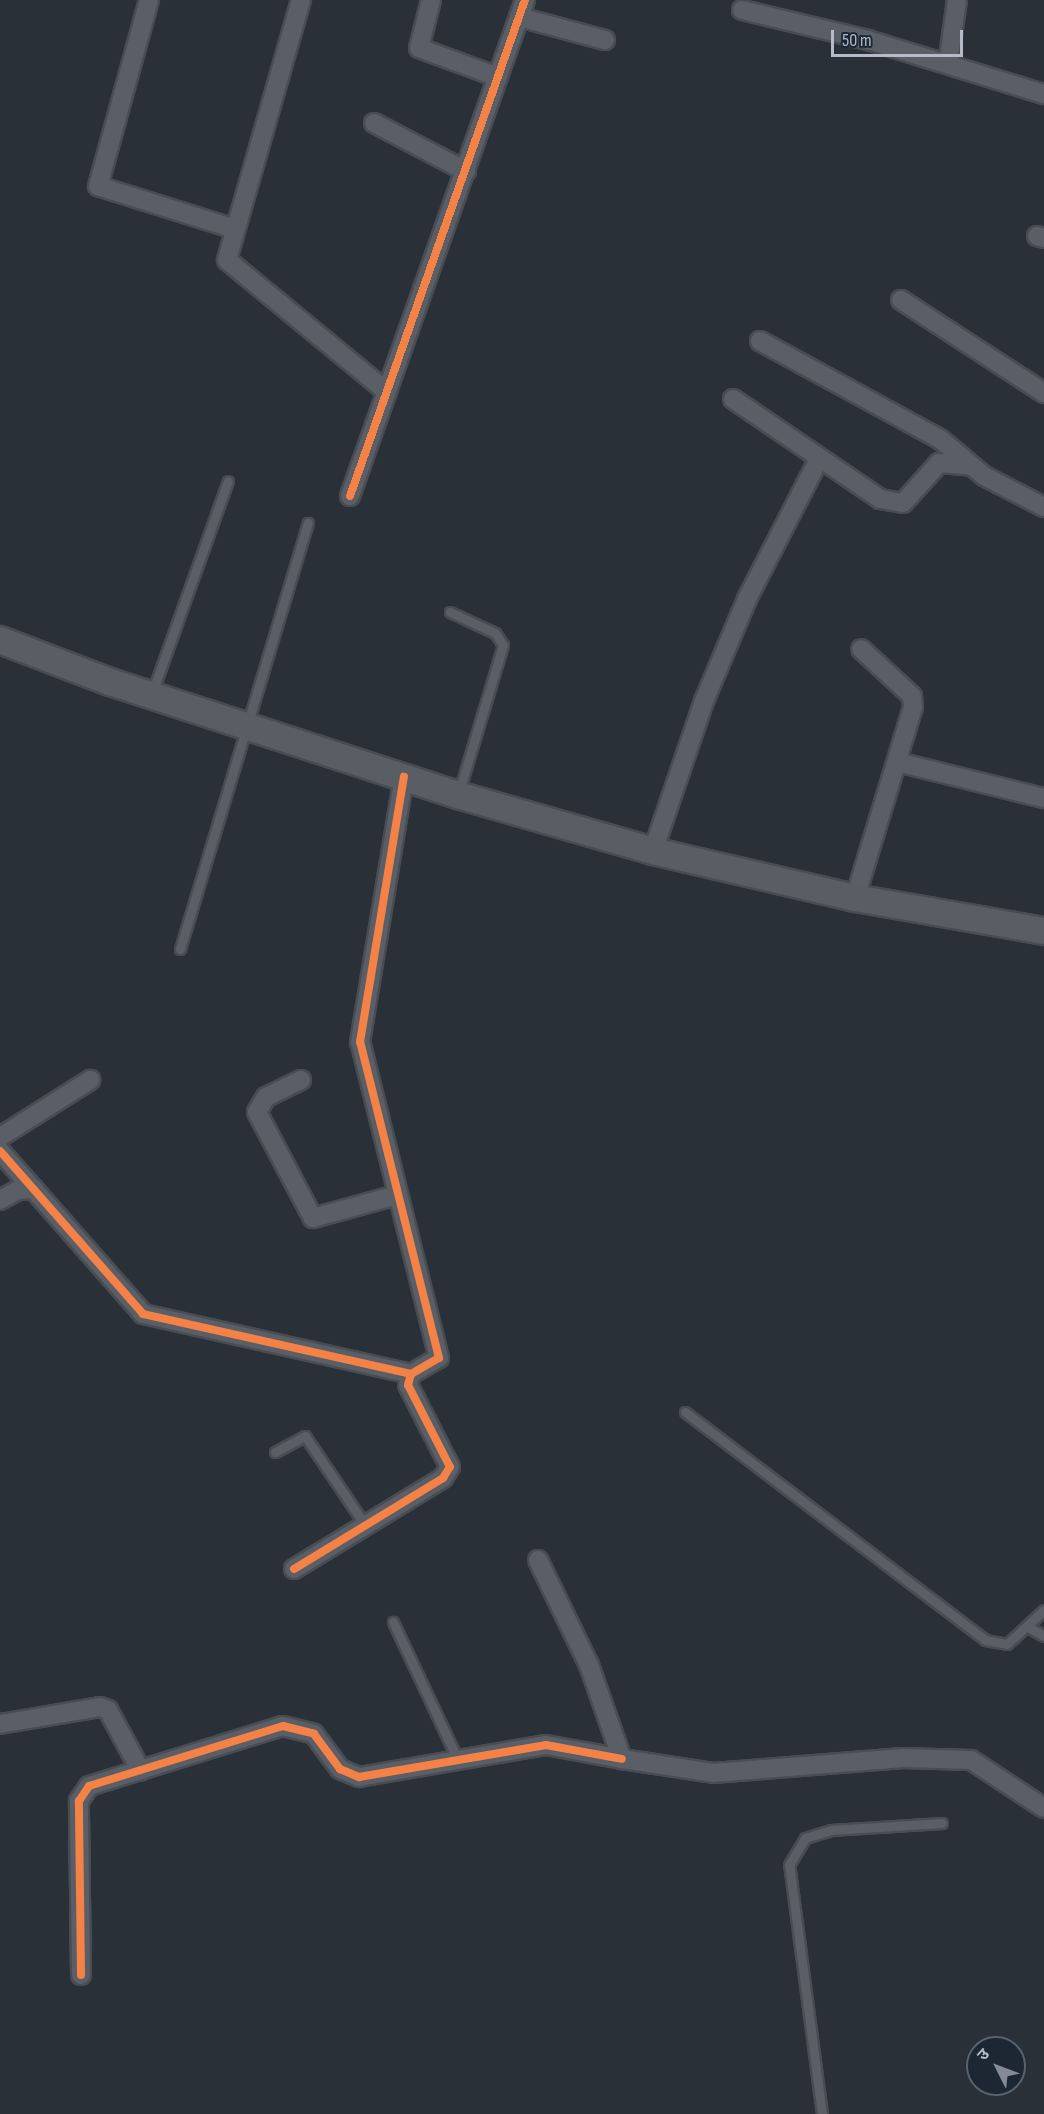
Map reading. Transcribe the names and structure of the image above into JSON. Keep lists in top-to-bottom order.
{
  "scale_bar": "50 m",
  "north": "top left"
}
